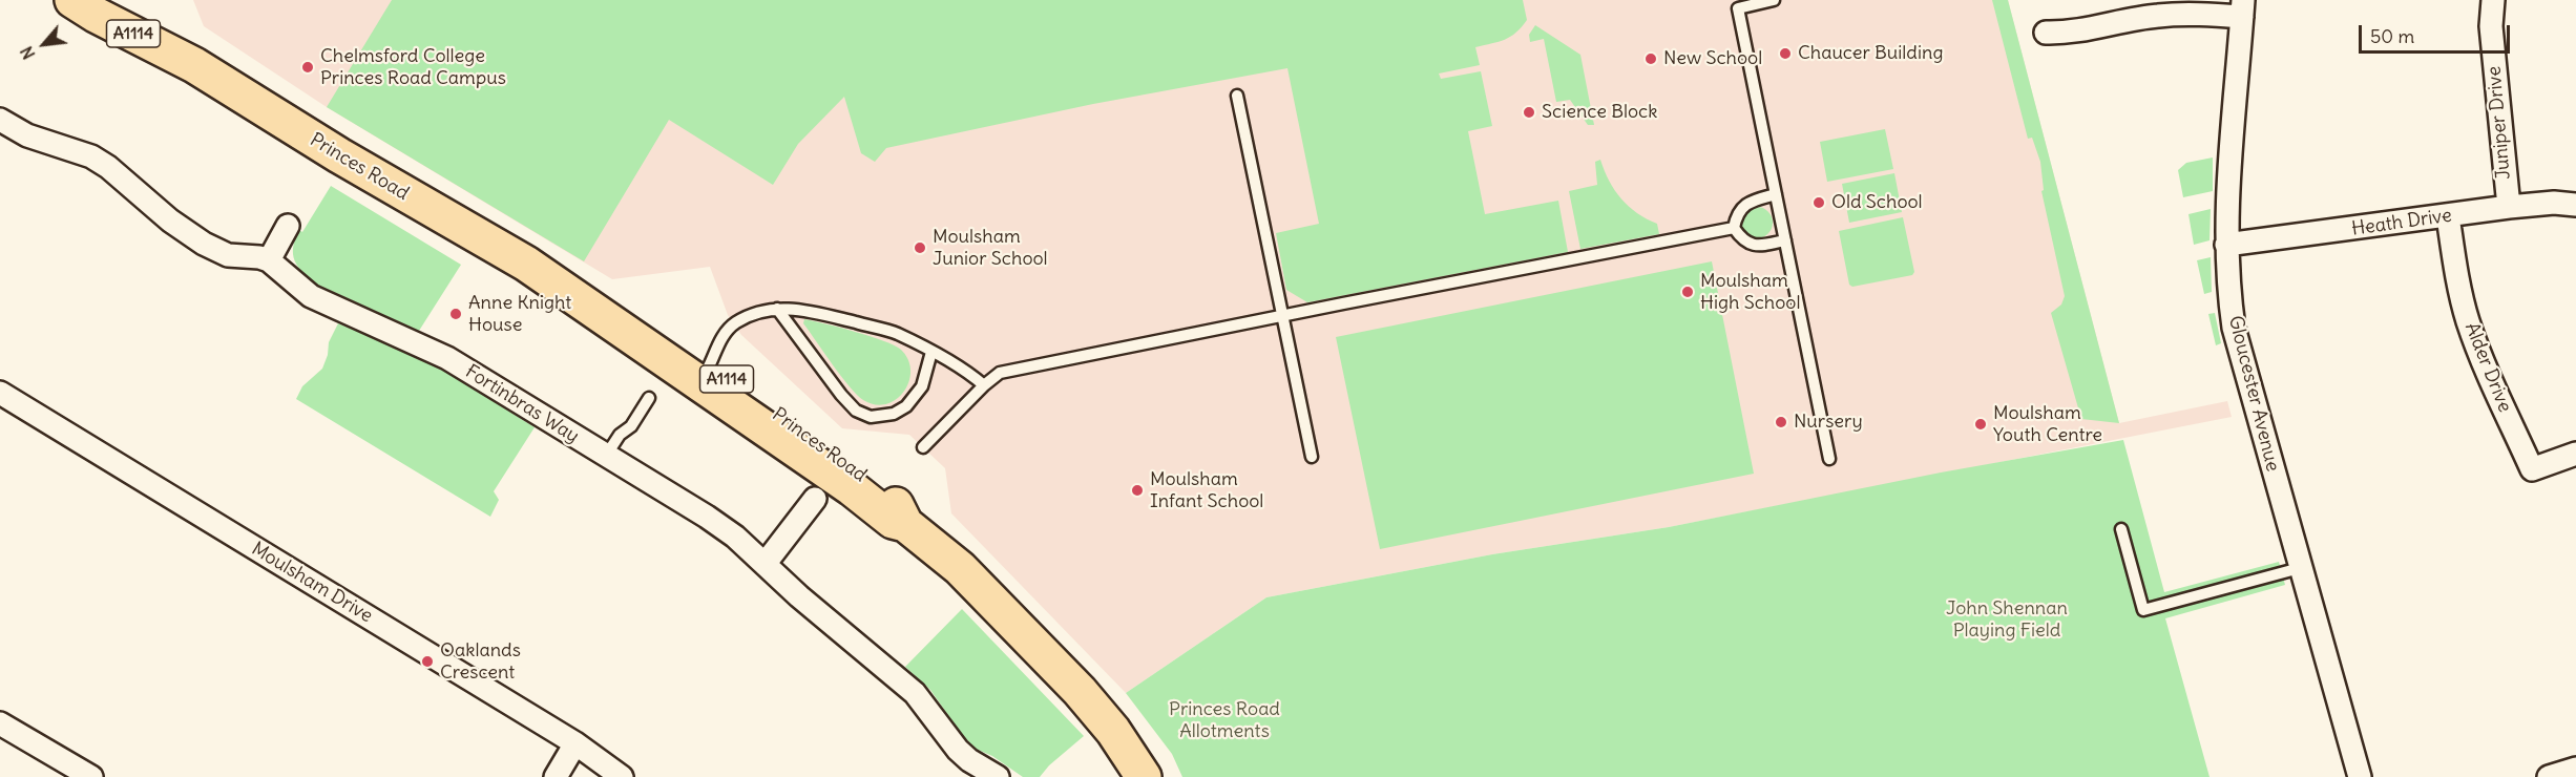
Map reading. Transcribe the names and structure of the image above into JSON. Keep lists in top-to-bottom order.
{
  "streets": {
    "main road": ["A1114", "Princes Road"],
    "street": [
      "Juniper Drive",
      "Heath Drive",
      "Alder Drive",
      "Gloucester Avenue",
      "Fortinbras Way",
      "Moulsham Drive"
    ]
  },
  "crossings": [
    ["Juniper Drive", "Heath Drive"],
    ["Heath Drive", "Alder Drive"],
    ["Heath Drive", "Gloucester Avenue"]
  ],
  "parks": ["John Shennan Playing Field", "Princes Road Allotments"],
  "places": [
    "Chaucer Building",
    "New School",
    "Chelmsford College Princes Road Campus",
    "Science Block",
    "Old School",
    "Moulsham Junior School",
    "Moulsham High School",
    "Anne Knight House",
    "Nursery",
    "Moulsham Youth Centre",
    "Moulsham Infant School",
    "Oaklands Crescent"
  ],
  "scale_bar": "50 m",
  "north": "bottom left"
}
